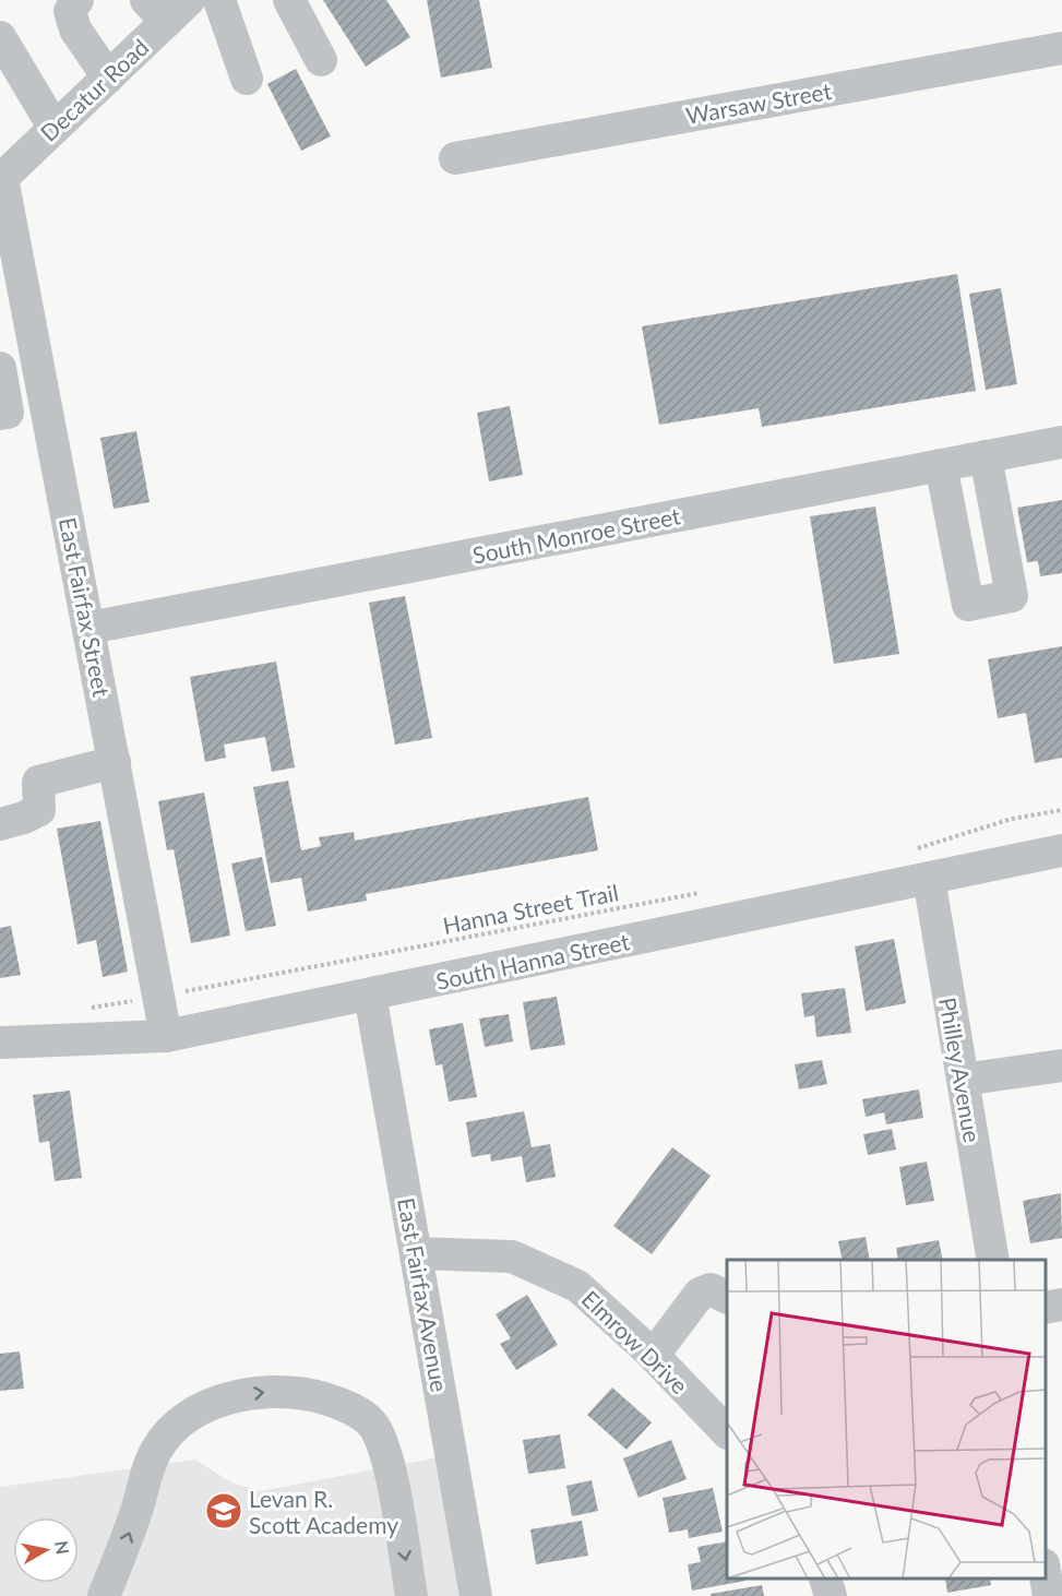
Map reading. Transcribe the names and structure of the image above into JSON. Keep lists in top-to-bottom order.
{
  "streets": {
    "street": [
      "Decatur Road",
      "Warsaw Street",
      "South Monroe Street",
      "East Fairfax Street",
      "South Hanna Street",
      "Philley Avenue",
      "East Fairfax Avenue",
      "Elmrow Drive"
    ],
    "path": ["Hanna Street Trail"]
  },
  "crossings": [
    ["Decatur Road", "East Fairfax Street"],
    ["South Monroe Street", "East Fairfax Street"],
    ["East Fairfax Street", "Hanna Street Trail"],
    ["East Fairfax Street", "South Hanna Street"],
    ["South Hanna Street", "Philley Avenue"],
    ["South Hanna Street", "East Fairfax Avenue"],
    ["East Fairfax Avenue", "Elmrow Drive"]
  ],
  "places": {
    "school or university": ["Levan R. Scott Academy"]
  },
  "north": "right"
}
